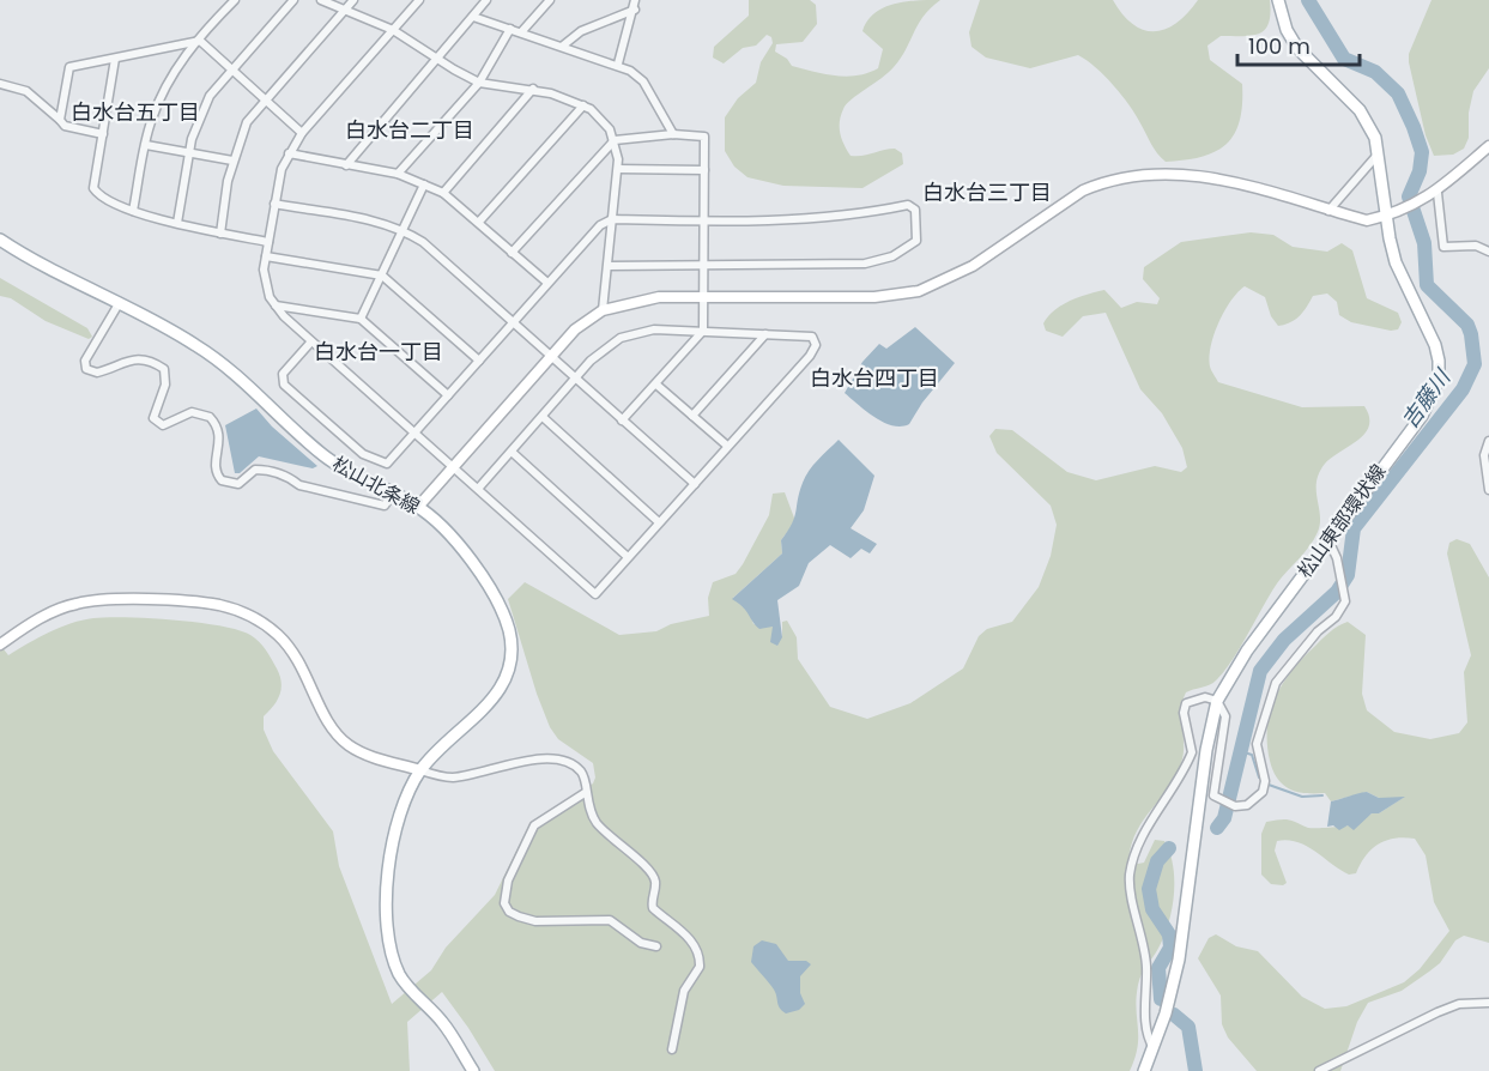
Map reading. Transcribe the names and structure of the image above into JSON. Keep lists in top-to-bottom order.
{
  "streets": {
    "main road": ["松山北条線", "松山東部環状線"]
  },
  "districts": [
    "白水台五丁目",
    "白水台二丁目",
    "白水台三丁目",
    "白水台一丁目",
    "白水台四丁目"
  ],
  "water": ["吉藤川"],
  "scale_bar": "100 m"
}
